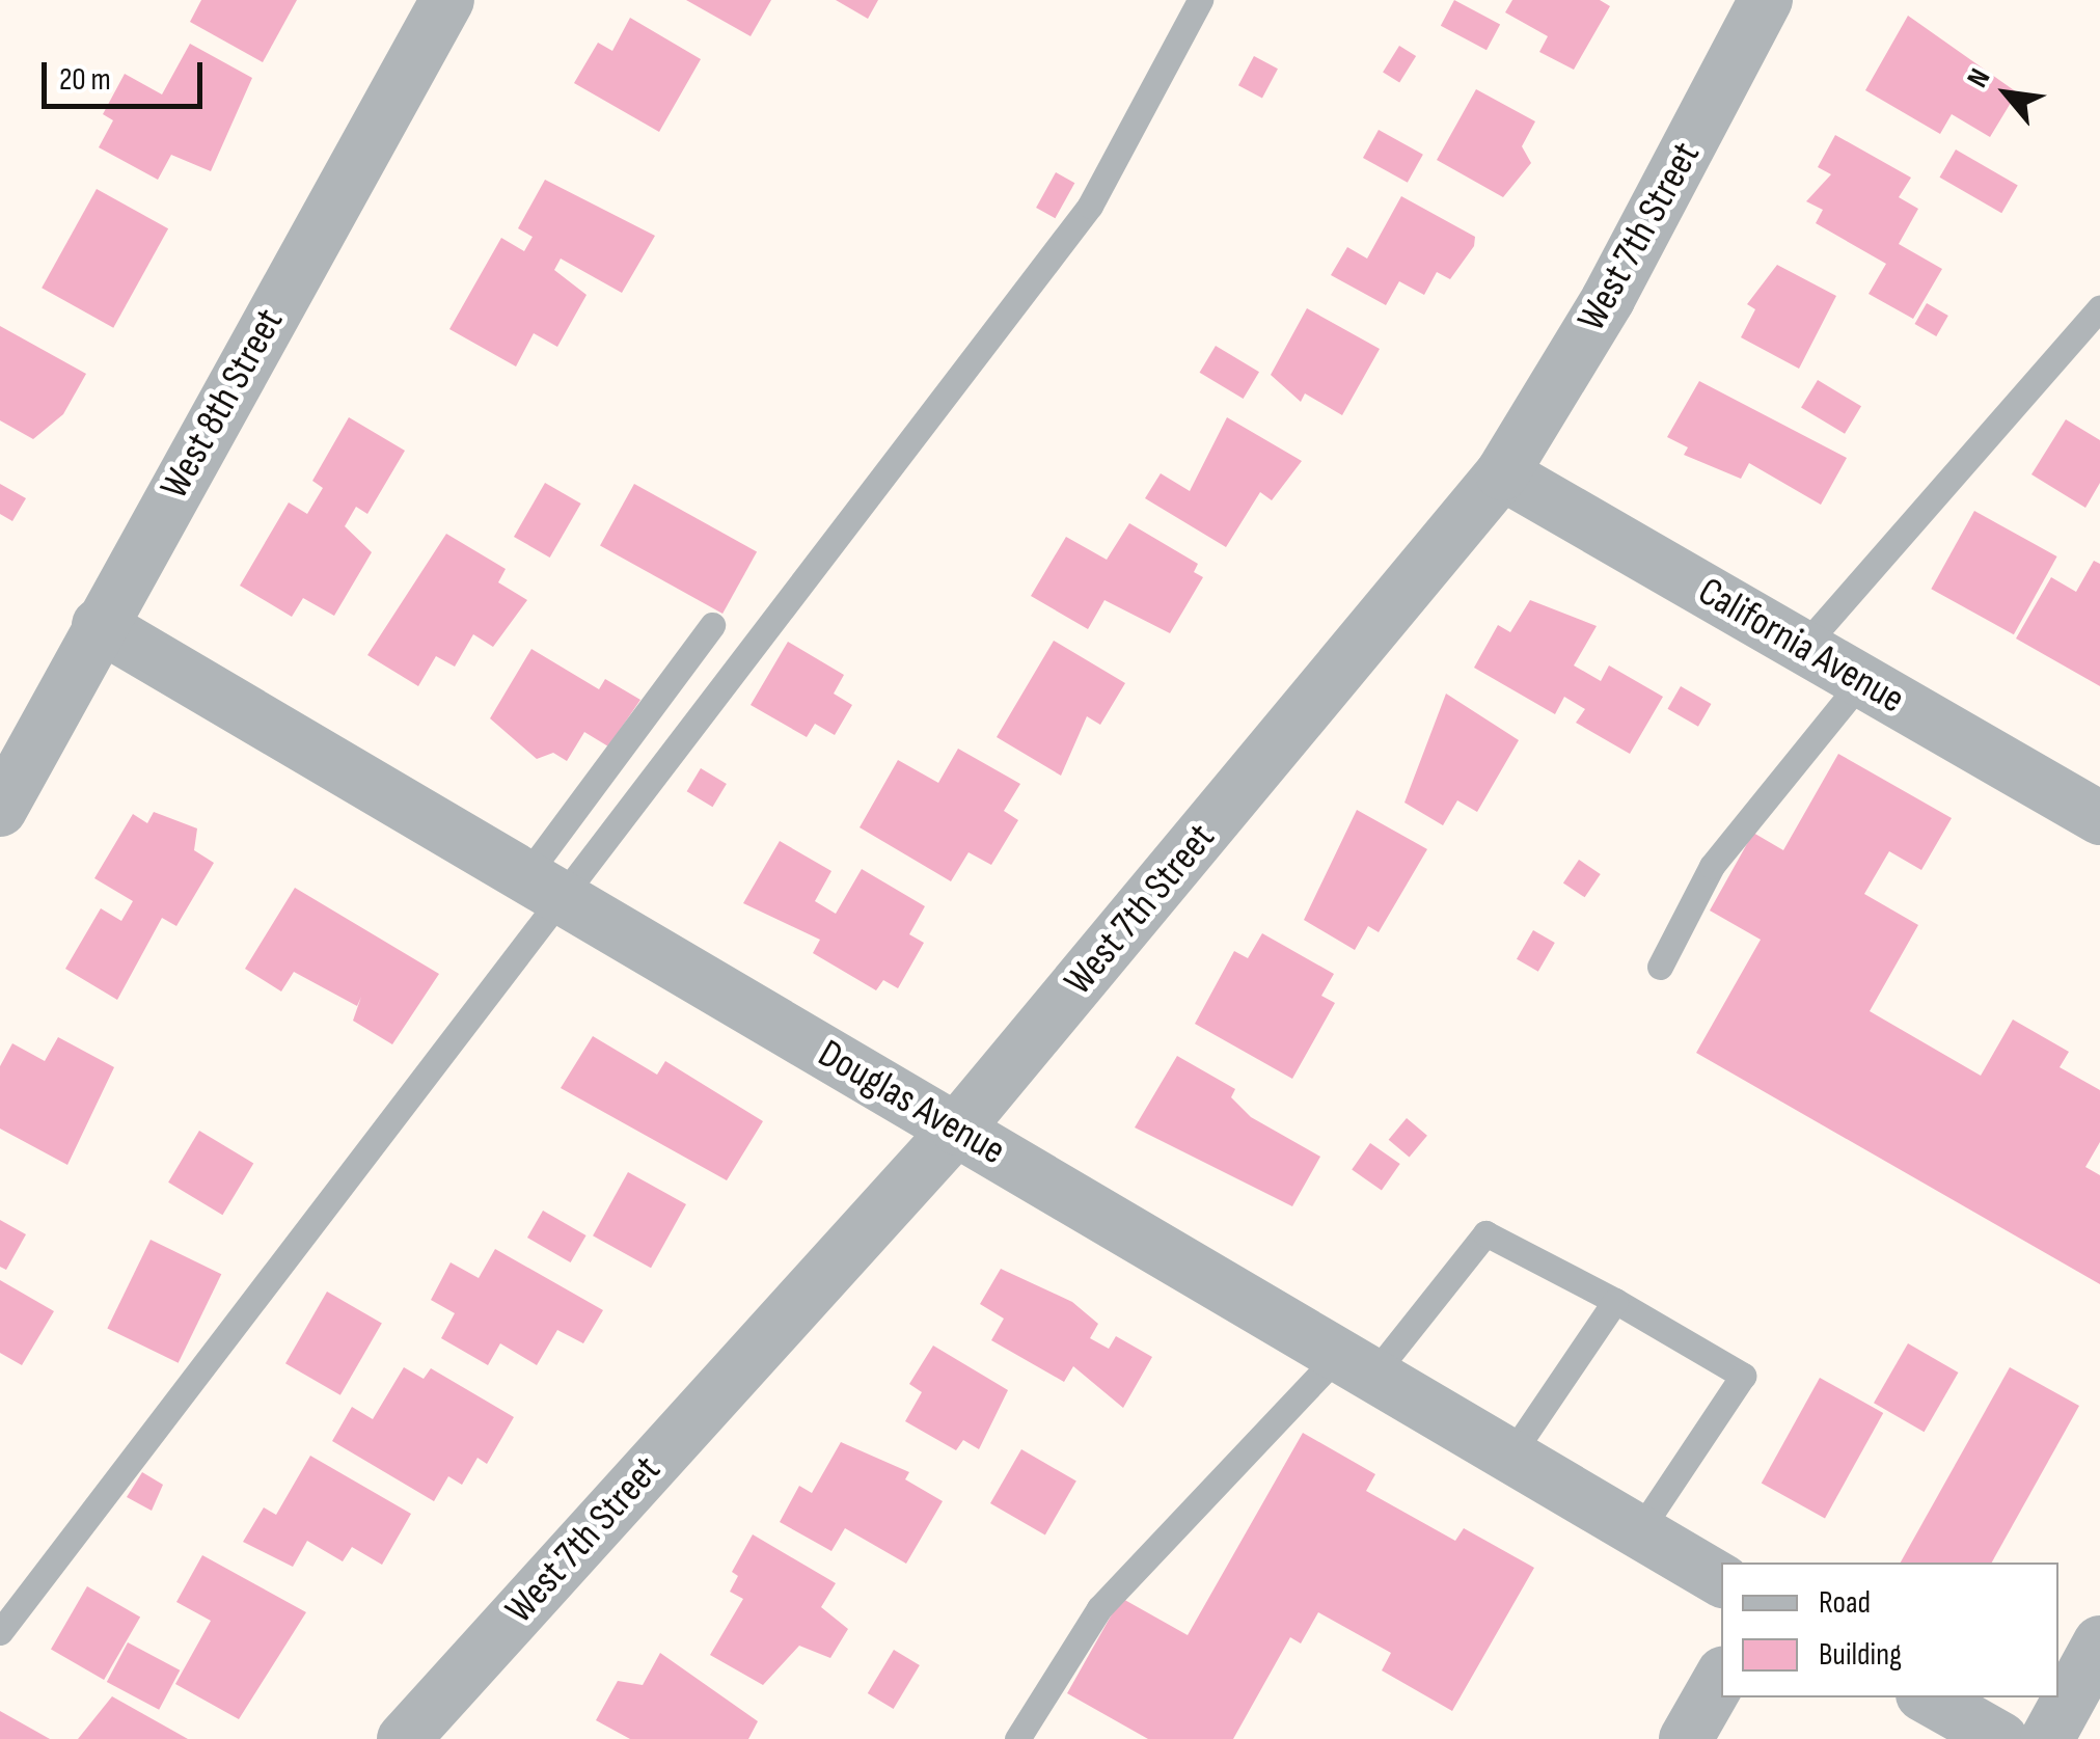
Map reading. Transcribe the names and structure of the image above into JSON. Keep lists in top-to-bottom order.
{
  "streets": {
    "street": [
      "West 7th Street",
      "West 8th Street",
      "California Avenue",
      "Douglas Avenue"
    ]
  },
  "crossings": [
    ["West 7th Street", "California Avenue"],
    ["West 7th Street", "Douglas Avenue"],
    ["West 8th Street", "Douglas Avenue"]
  ],
  "legend": ["Road", "Building"],
  "scale_bar": "20 m",
  "north": "top left"
}
